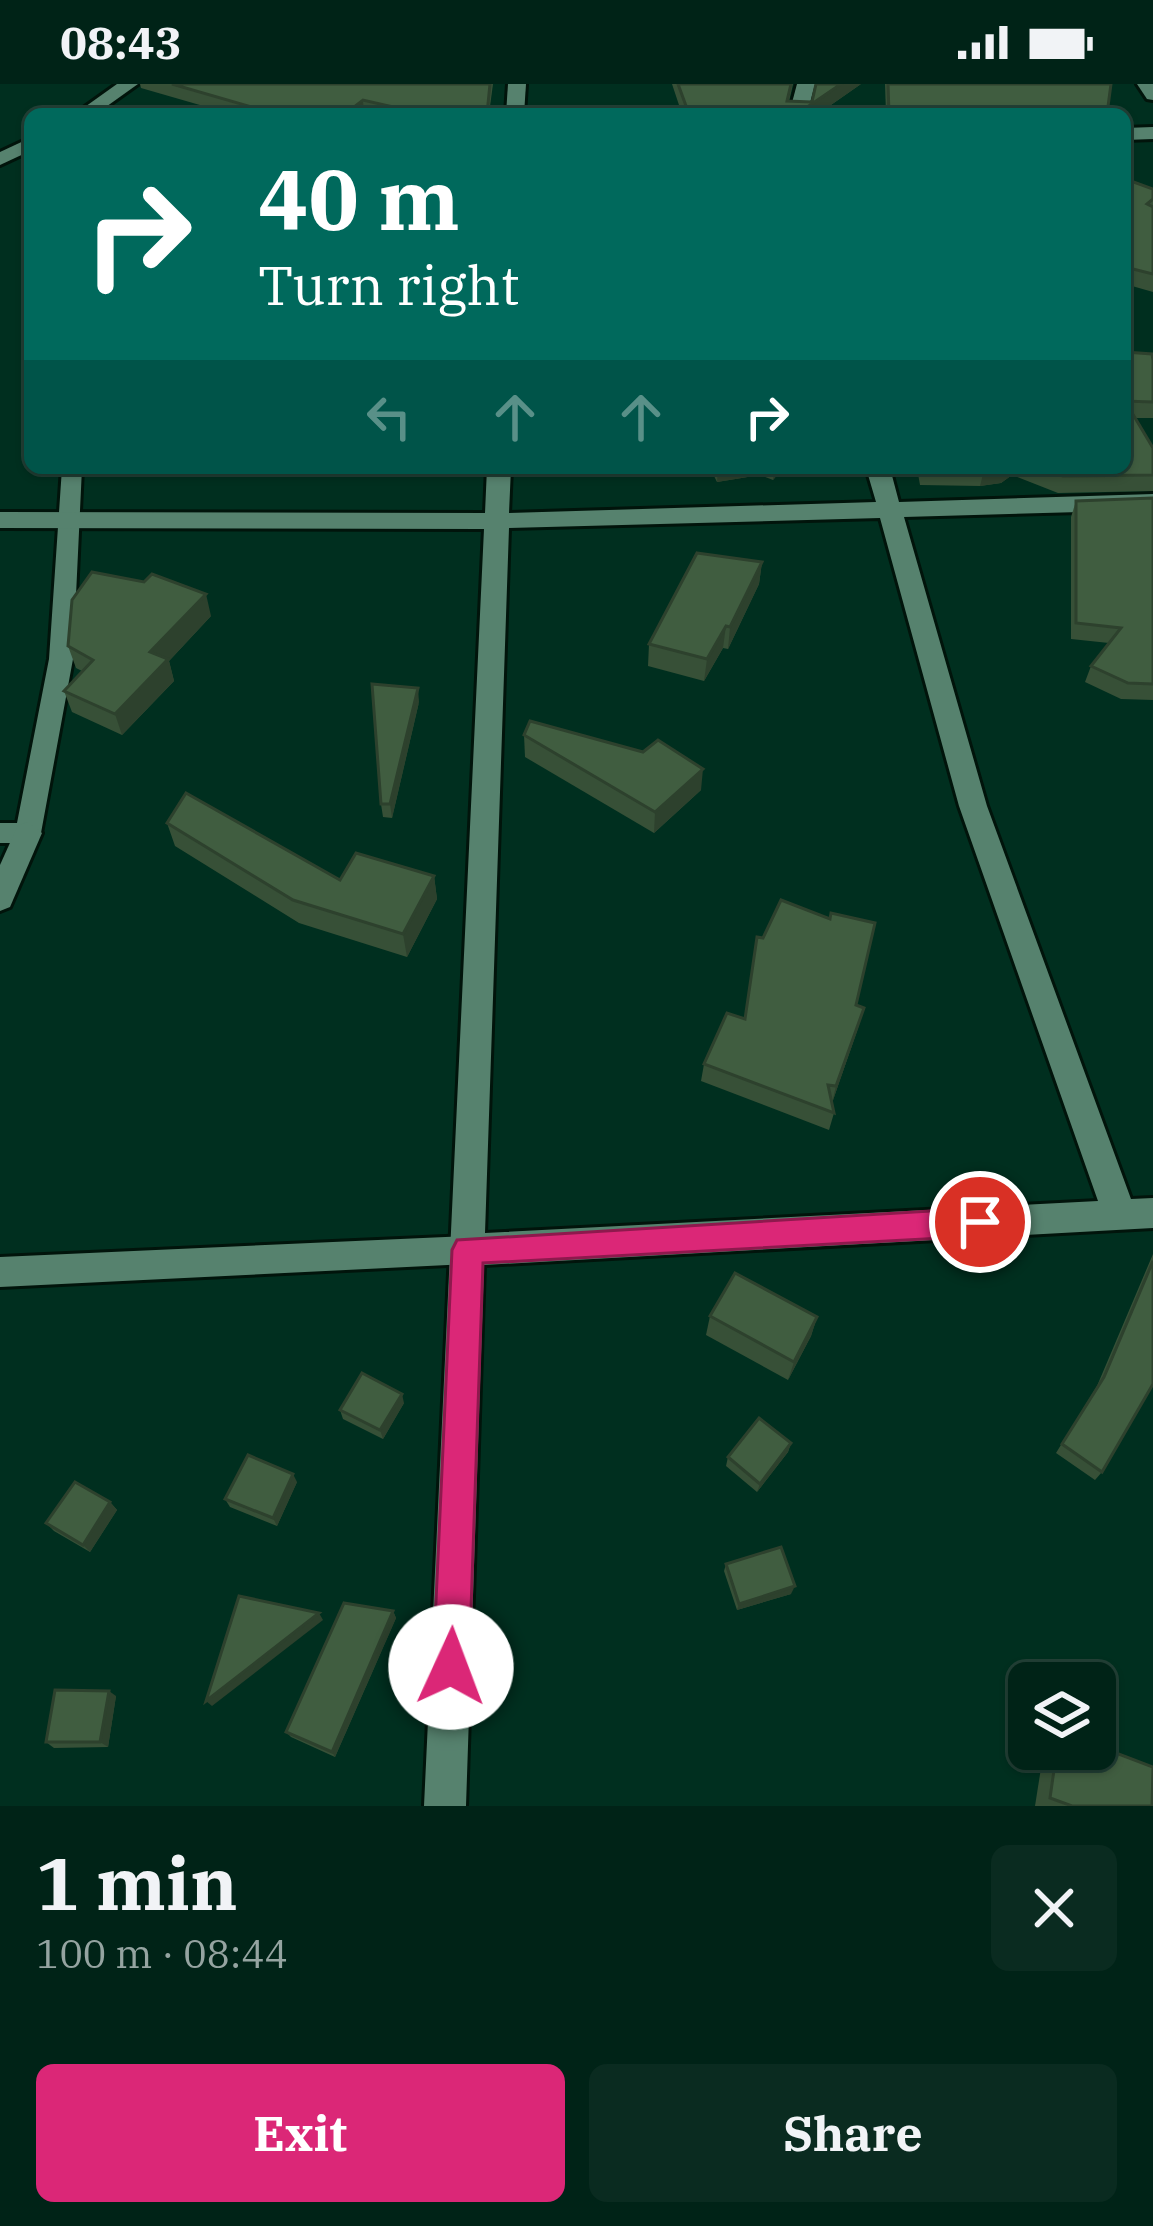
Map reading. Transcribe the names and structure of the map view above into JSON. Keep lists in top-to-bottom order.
{
  "page": {
    "status": "08:43",
    "turn": ["40 m", "Turn right"],
    "heading": ["1 min", "100 m · 08:44"],
    "buttons": ["Exit", "Share"]
  }
}
